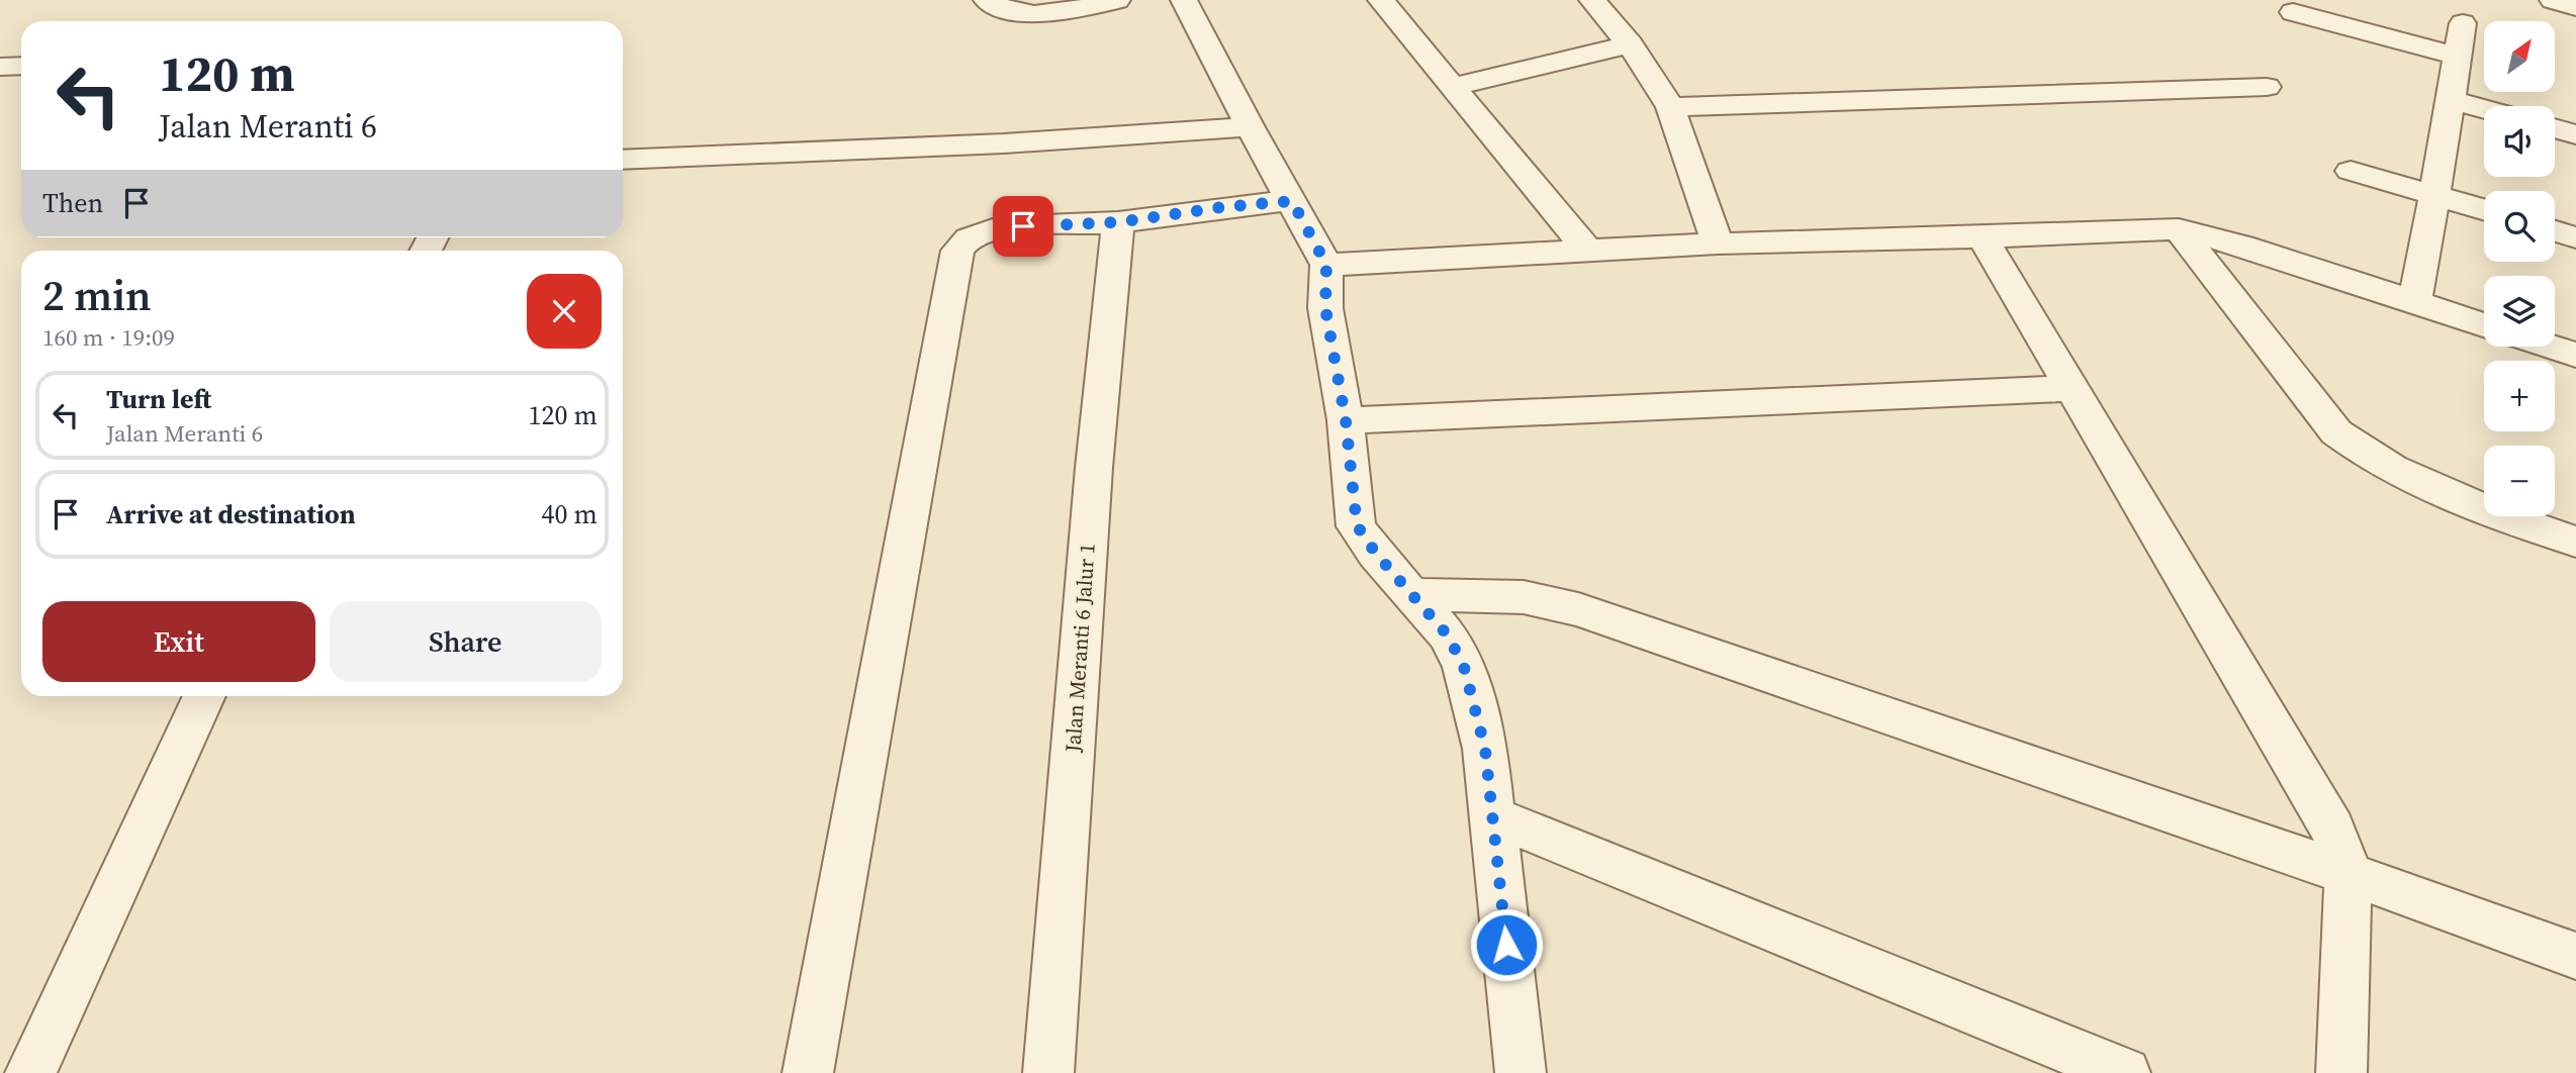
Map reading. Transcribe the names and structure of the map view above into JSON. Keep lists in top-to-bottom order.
{
  "streets": {
    "street": ["Jalan Meranti 6 Jalur 1"]
  },
  "north": "top right",
  "page": {
    "map_buttons": ["+", "−"],
    "turn": ["120 m", "Jalan Meranti 6"],
    "then": "Then",
    "heading": ["2 min", "160 m · 19:09"],
    "list": [
      {
        "name": "Turn left",
        "note": "Jalan Meranti 6",
        "value": "120 m"
      },
      {
        "name": "Arrive at destination",
        "value": "40 m"
      }
    ],
    "buttons": ["Exit", "Share"]
  }
}
